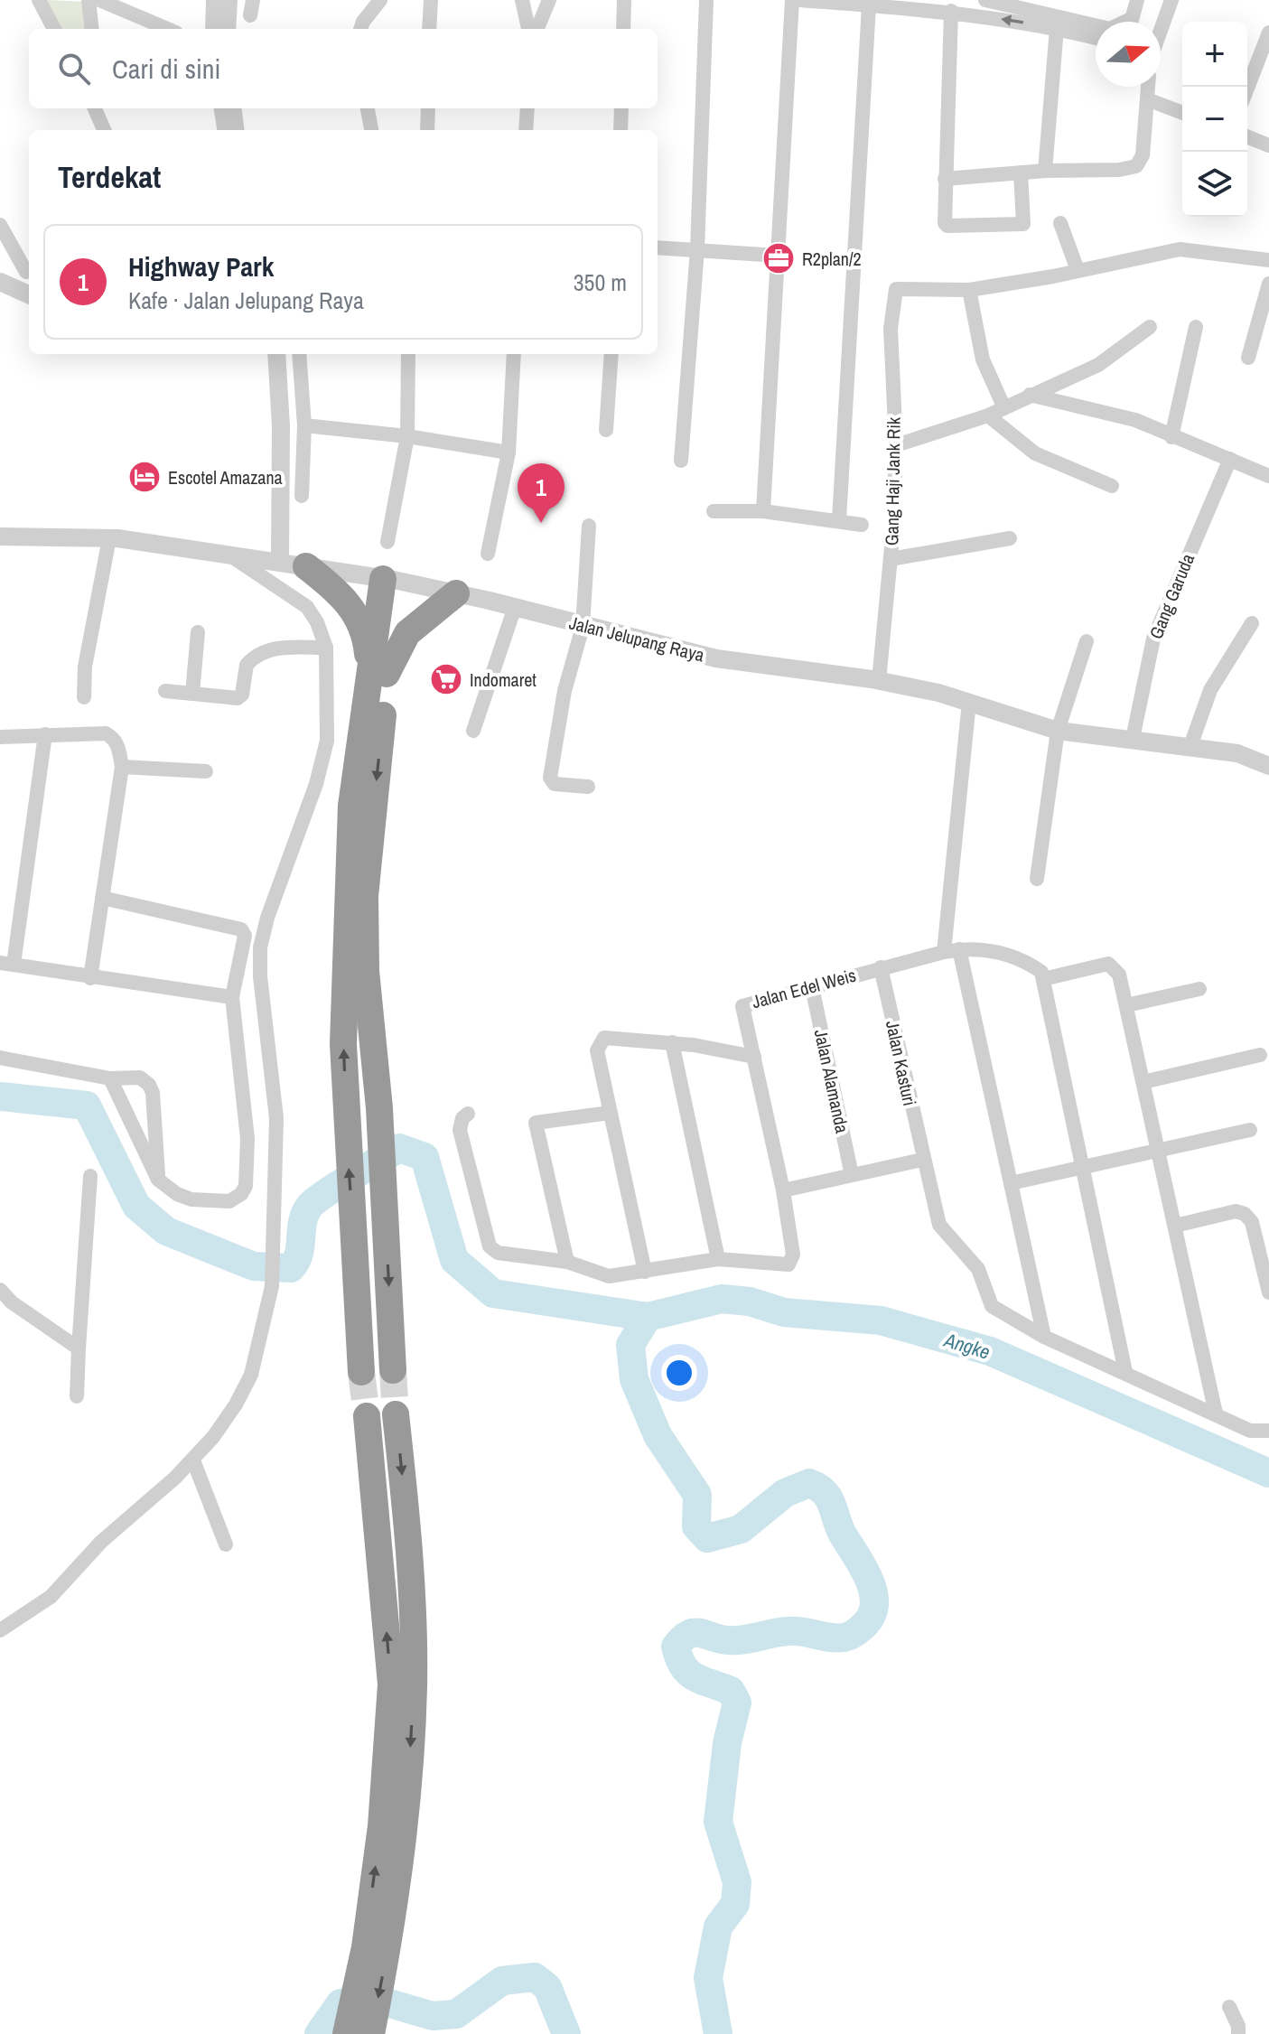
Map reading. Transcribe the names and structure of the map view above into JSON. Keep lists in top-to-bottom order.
{
  "streets": {
    "street": [
      "Gang Haji Jank Rik",
      "Gang Garuda",
      "Jalan Jelupang Raya",
      "Jalan Edel Weis",
      "Jalan Kasturi",
      "Jalan Alamanda"
    ]
  },
  "crossings": [
    ["Gang Haji Jank Rik", "Jalan Jelupang Raya"],
    ["Gang Garuda", "Jalan Jelupang Raya"],
    ["Jalan Edel Weis", "Jalan Kasturi"],
    ["Jalan Edel Weis", "Jalan Alamanda"]
  ],
  "water": ["Angke"],
  "places": {
    "office": ["R2plan/2"],
    "hotel": ["Escotel Amazana"],
    "supermarket": ["Indomaret"]
  },
  "north": "right",
  "page": {
    "map_buttons": ["+", "−"],
    "search": "Cari di sini",
    "heading": "Terdekat",
    "list": [
      {
        "mark": "1",
        "name": "Highway Park",
        "note": "Kafe · Jalan Jelupang Raya",
        "value": "350 m"
      }
    ],
    "pins": "1"
  }
}
